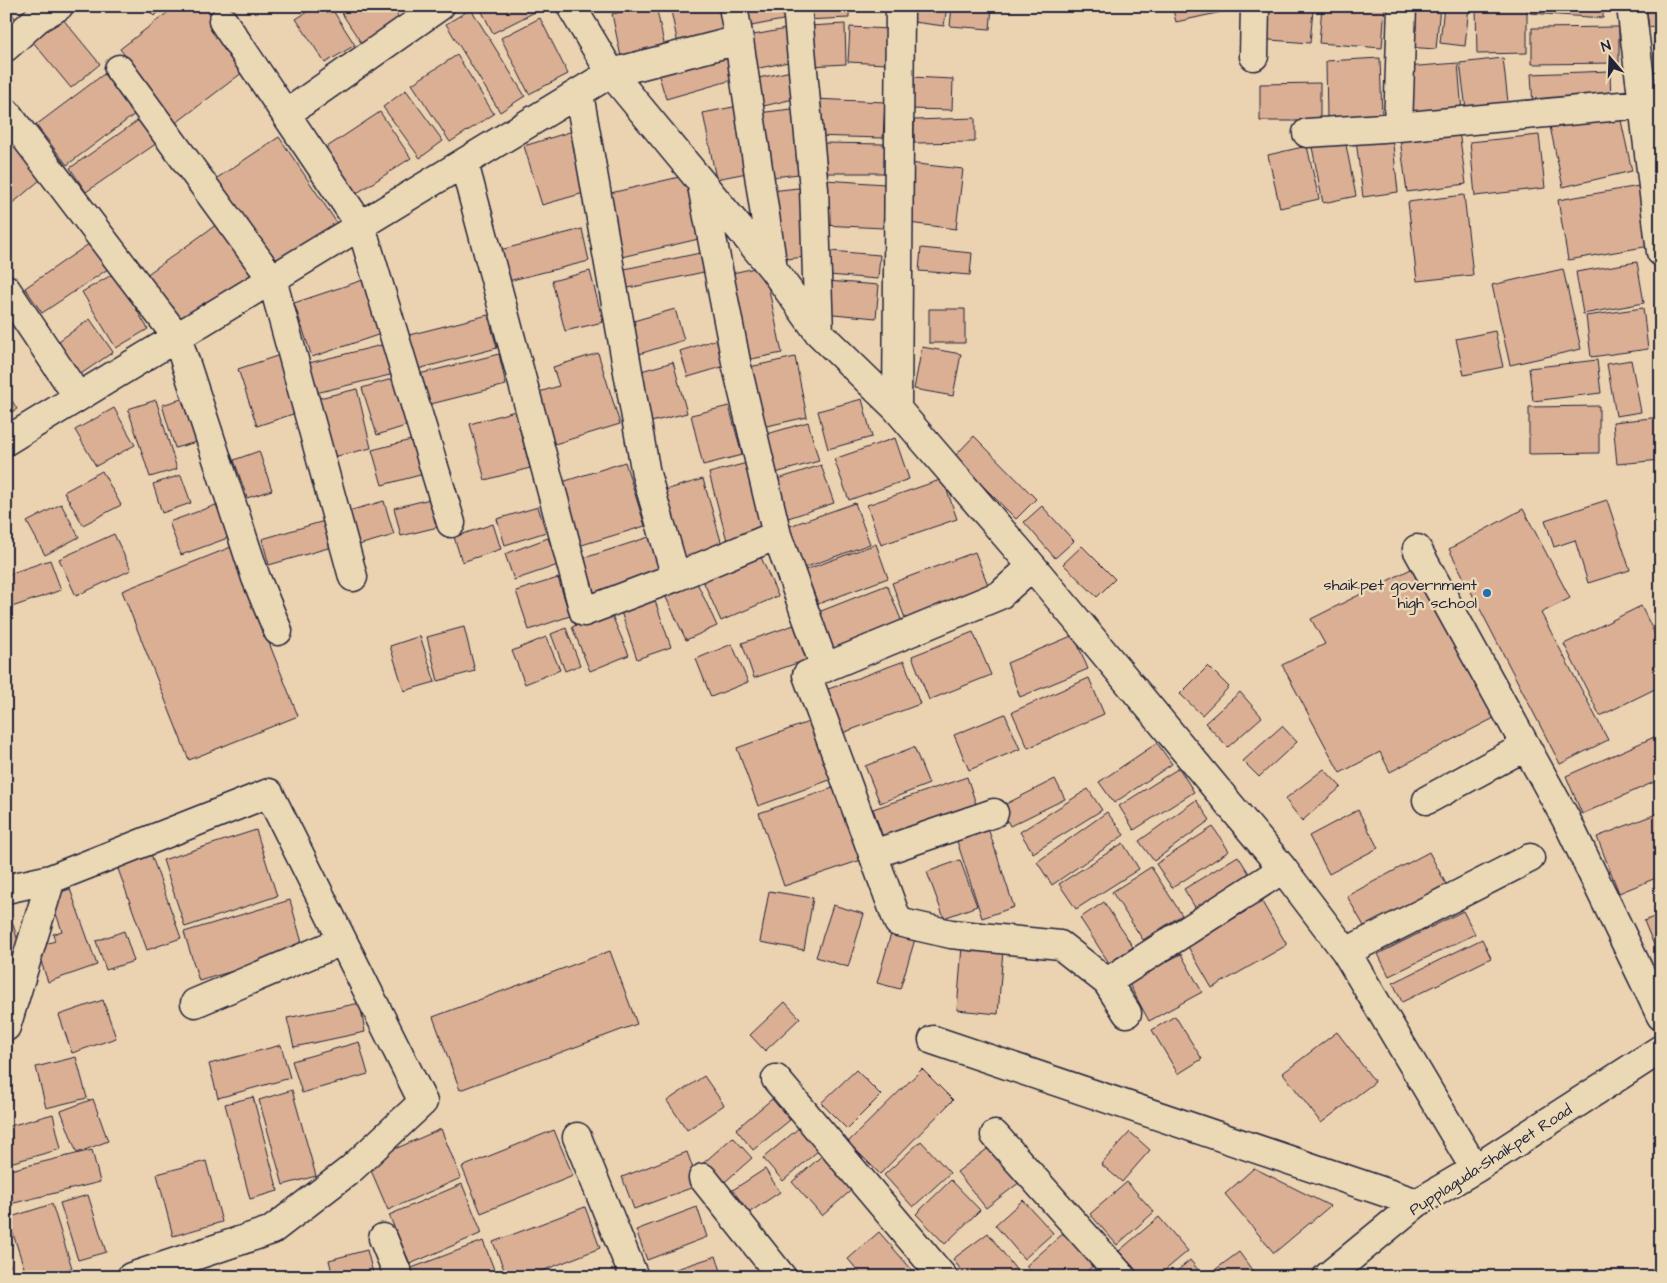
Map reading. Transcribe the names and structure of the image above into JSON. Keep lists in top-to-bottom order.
{
  "streets": {
    "street": ["Pupplaguda-Shaikpet Road"]
  },
  "places": ["shaikpet government high school"],
  "north": "top"
}
